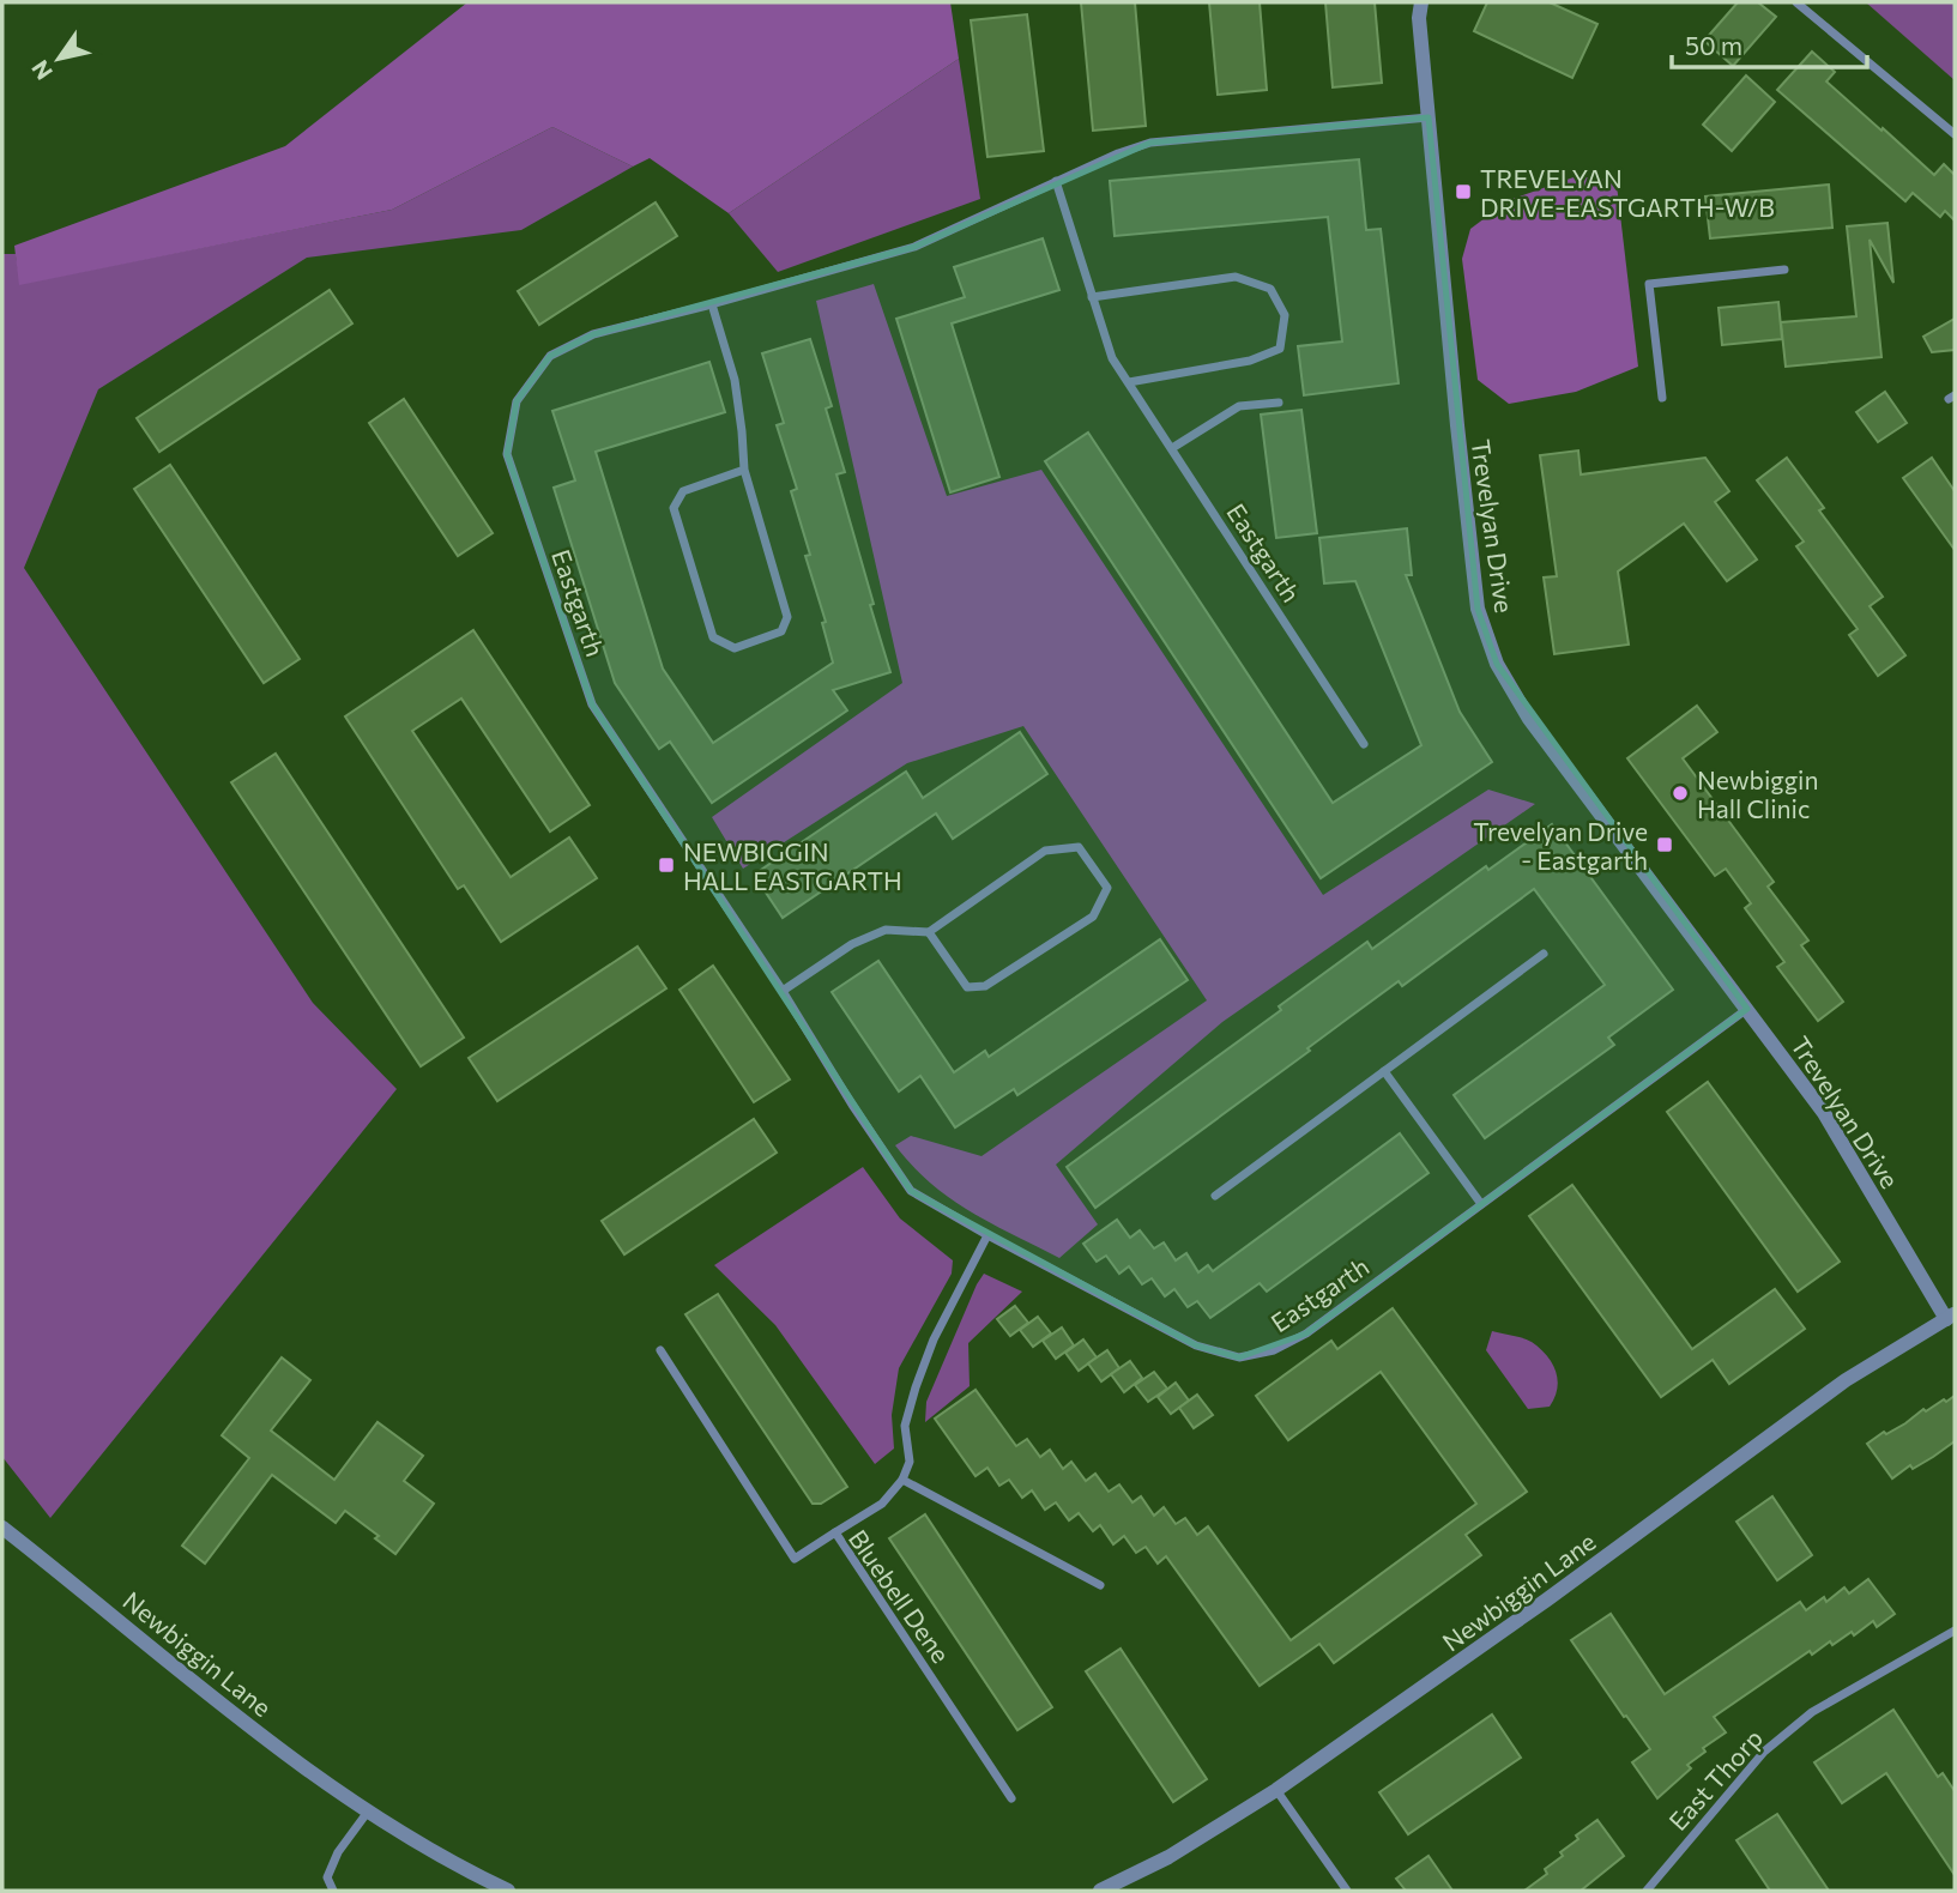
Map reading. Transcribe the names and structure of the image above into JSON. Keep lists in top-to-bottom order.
{
  "streets": {
    "street": [
      "Trevelyan Drive",
      "Eastgarth",
      "Newbiggin Lane",
      "Bluebell Dene",
      "East Thorp"
    ]
  },
  "crossings": [
    ["Trevelyan Drive", "Eastgarth"],
    ["Trevelyan Drive", "Newbiggin Lane"]
  ],
  "places": {
    "transit": ["TREVELYAN DRIVE-EASTGARTH-W/B", "Trevelyan Drive - Eastgarth", "NEWBIGGIN HALL EASTGARTH"],
    "other": ["Newbiggin Hall Clinic"]
  },
  "scale_bar": "50 m",
  "north": "bottom left"
}
